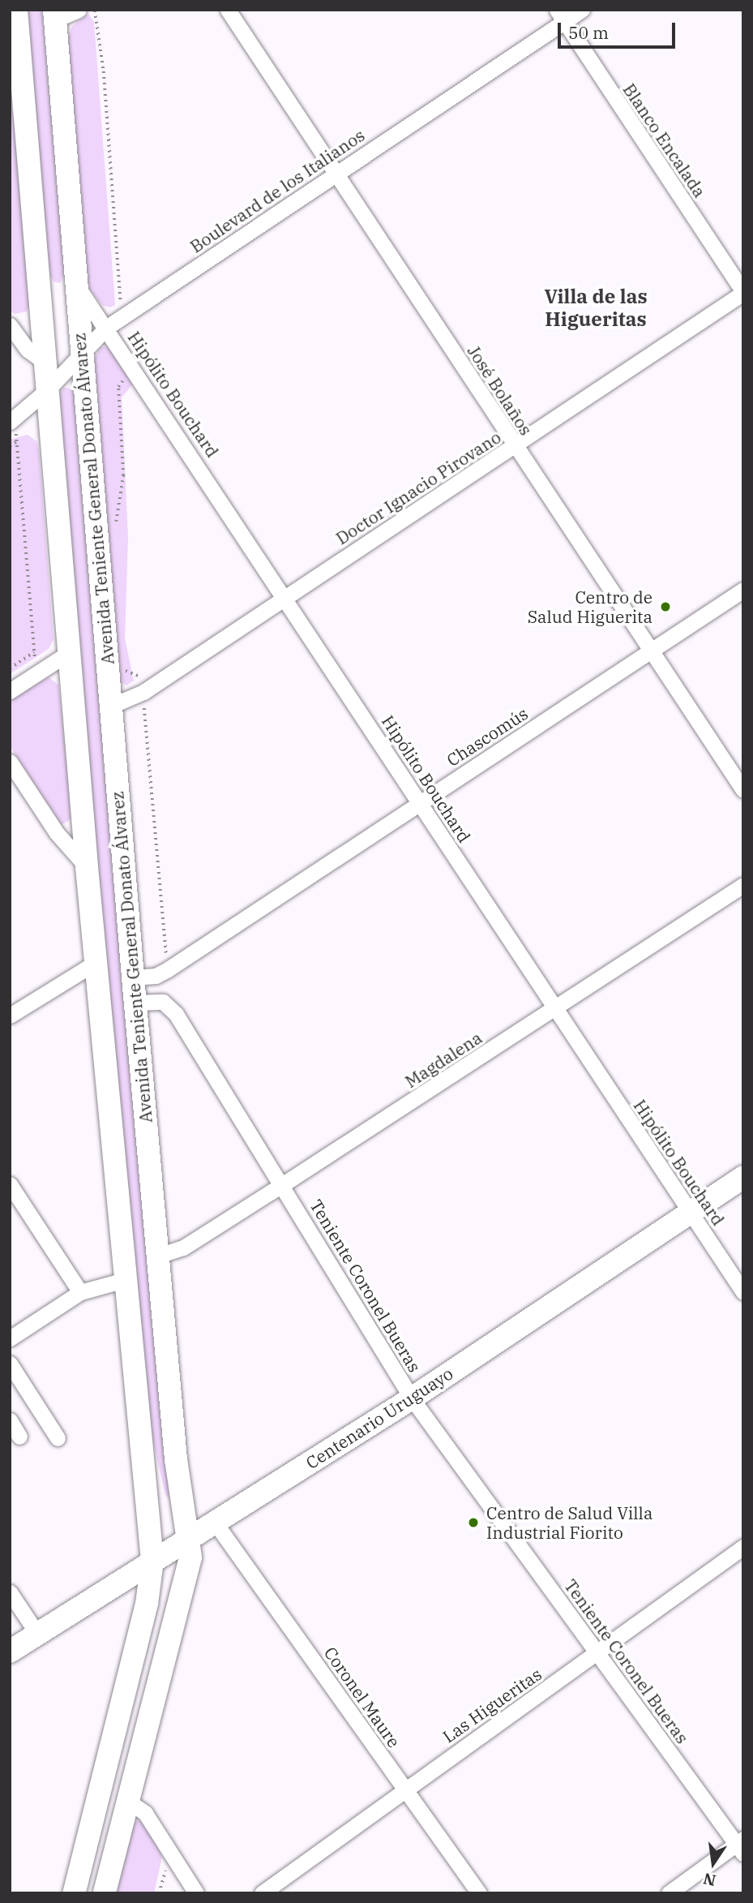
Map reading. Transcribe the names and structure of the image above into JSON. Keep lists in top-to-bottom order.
{
  "streets": {
    "main road": ["Avenida Teniente General Donato Álvarez", "Centenario Uruguayo"],
    "street": [
      "Blanco Encalada",
      "Boulevard de los Italianos",
      "José Bolaños",
      "Hipólito Bouchard",
      "Doctor Ignacio Pirovano",
      "Chascomús",
      "Magdalena",
      "Teniente Coronel Bueras",
      "Coronel Maure",
      "Las Higueritas"
    ]
  },
  "crossings": [
    ["Blanco Encalada", "Boulevard de los Italianos"],
    ["Blanco Encalada", "Doctor Ignacio Pirovano"],
    ["Boulevard de los Italianos", "José Bolaños"],
    ["Boulevard de los Italianos", "Hipólito Bouchard"],
    ["Boulevard de los Italianos", "Avenida Teniente General Donato Álvarez"],
    ["José Bolaños", "Doctor Ignacio Pirovano"],
    ["José Bolaños", "Chascomús"],
    ["Hipólito Bouchard", "Doctor Ignacio Pirovano"],
    ["Hipólito Bouchard", "Avenida Teniente General Donato Álvarez"],
    ["Hipólito Bouchard", "Chascomús"],
    ["Hipólito Bouchard", "Magdalena"],
    ["Hipólito Bouchard", "Centenario Uruguayo"],
    ["Doctor Ignacio Pirovano", "Avenida Teniente General Donato Álvarez"],
    ["Avenida Teniente General Donato Álvarez", "Chascomús"],
    ["Avenida Teniente General Donato Álvarez", "Magdalena"],
    ["Avenida Teniente General Donato Álvarez", "Centenario Uruguayo"],
    ["Magdalena", "Teniente Coronel Bueras"],
    ["Teniente Coronel Bueras", "Centenario Uruguayo"],
    ["Teniente Coronel Bueras", "Las Higueritas"],
    ["Centenario Uruguayo", "Coronel Maure"],
    ["Coronel Maure", "Las Higueritas"]
  ],
  "districts": ["Villa de las Higueritas"],
  "places": ["Centro de Salud Higuerita", "Centro de Salud Villa Industrial Fiorito"],
  "scale_bar": "50 m",
  "north": "bottom"
}
